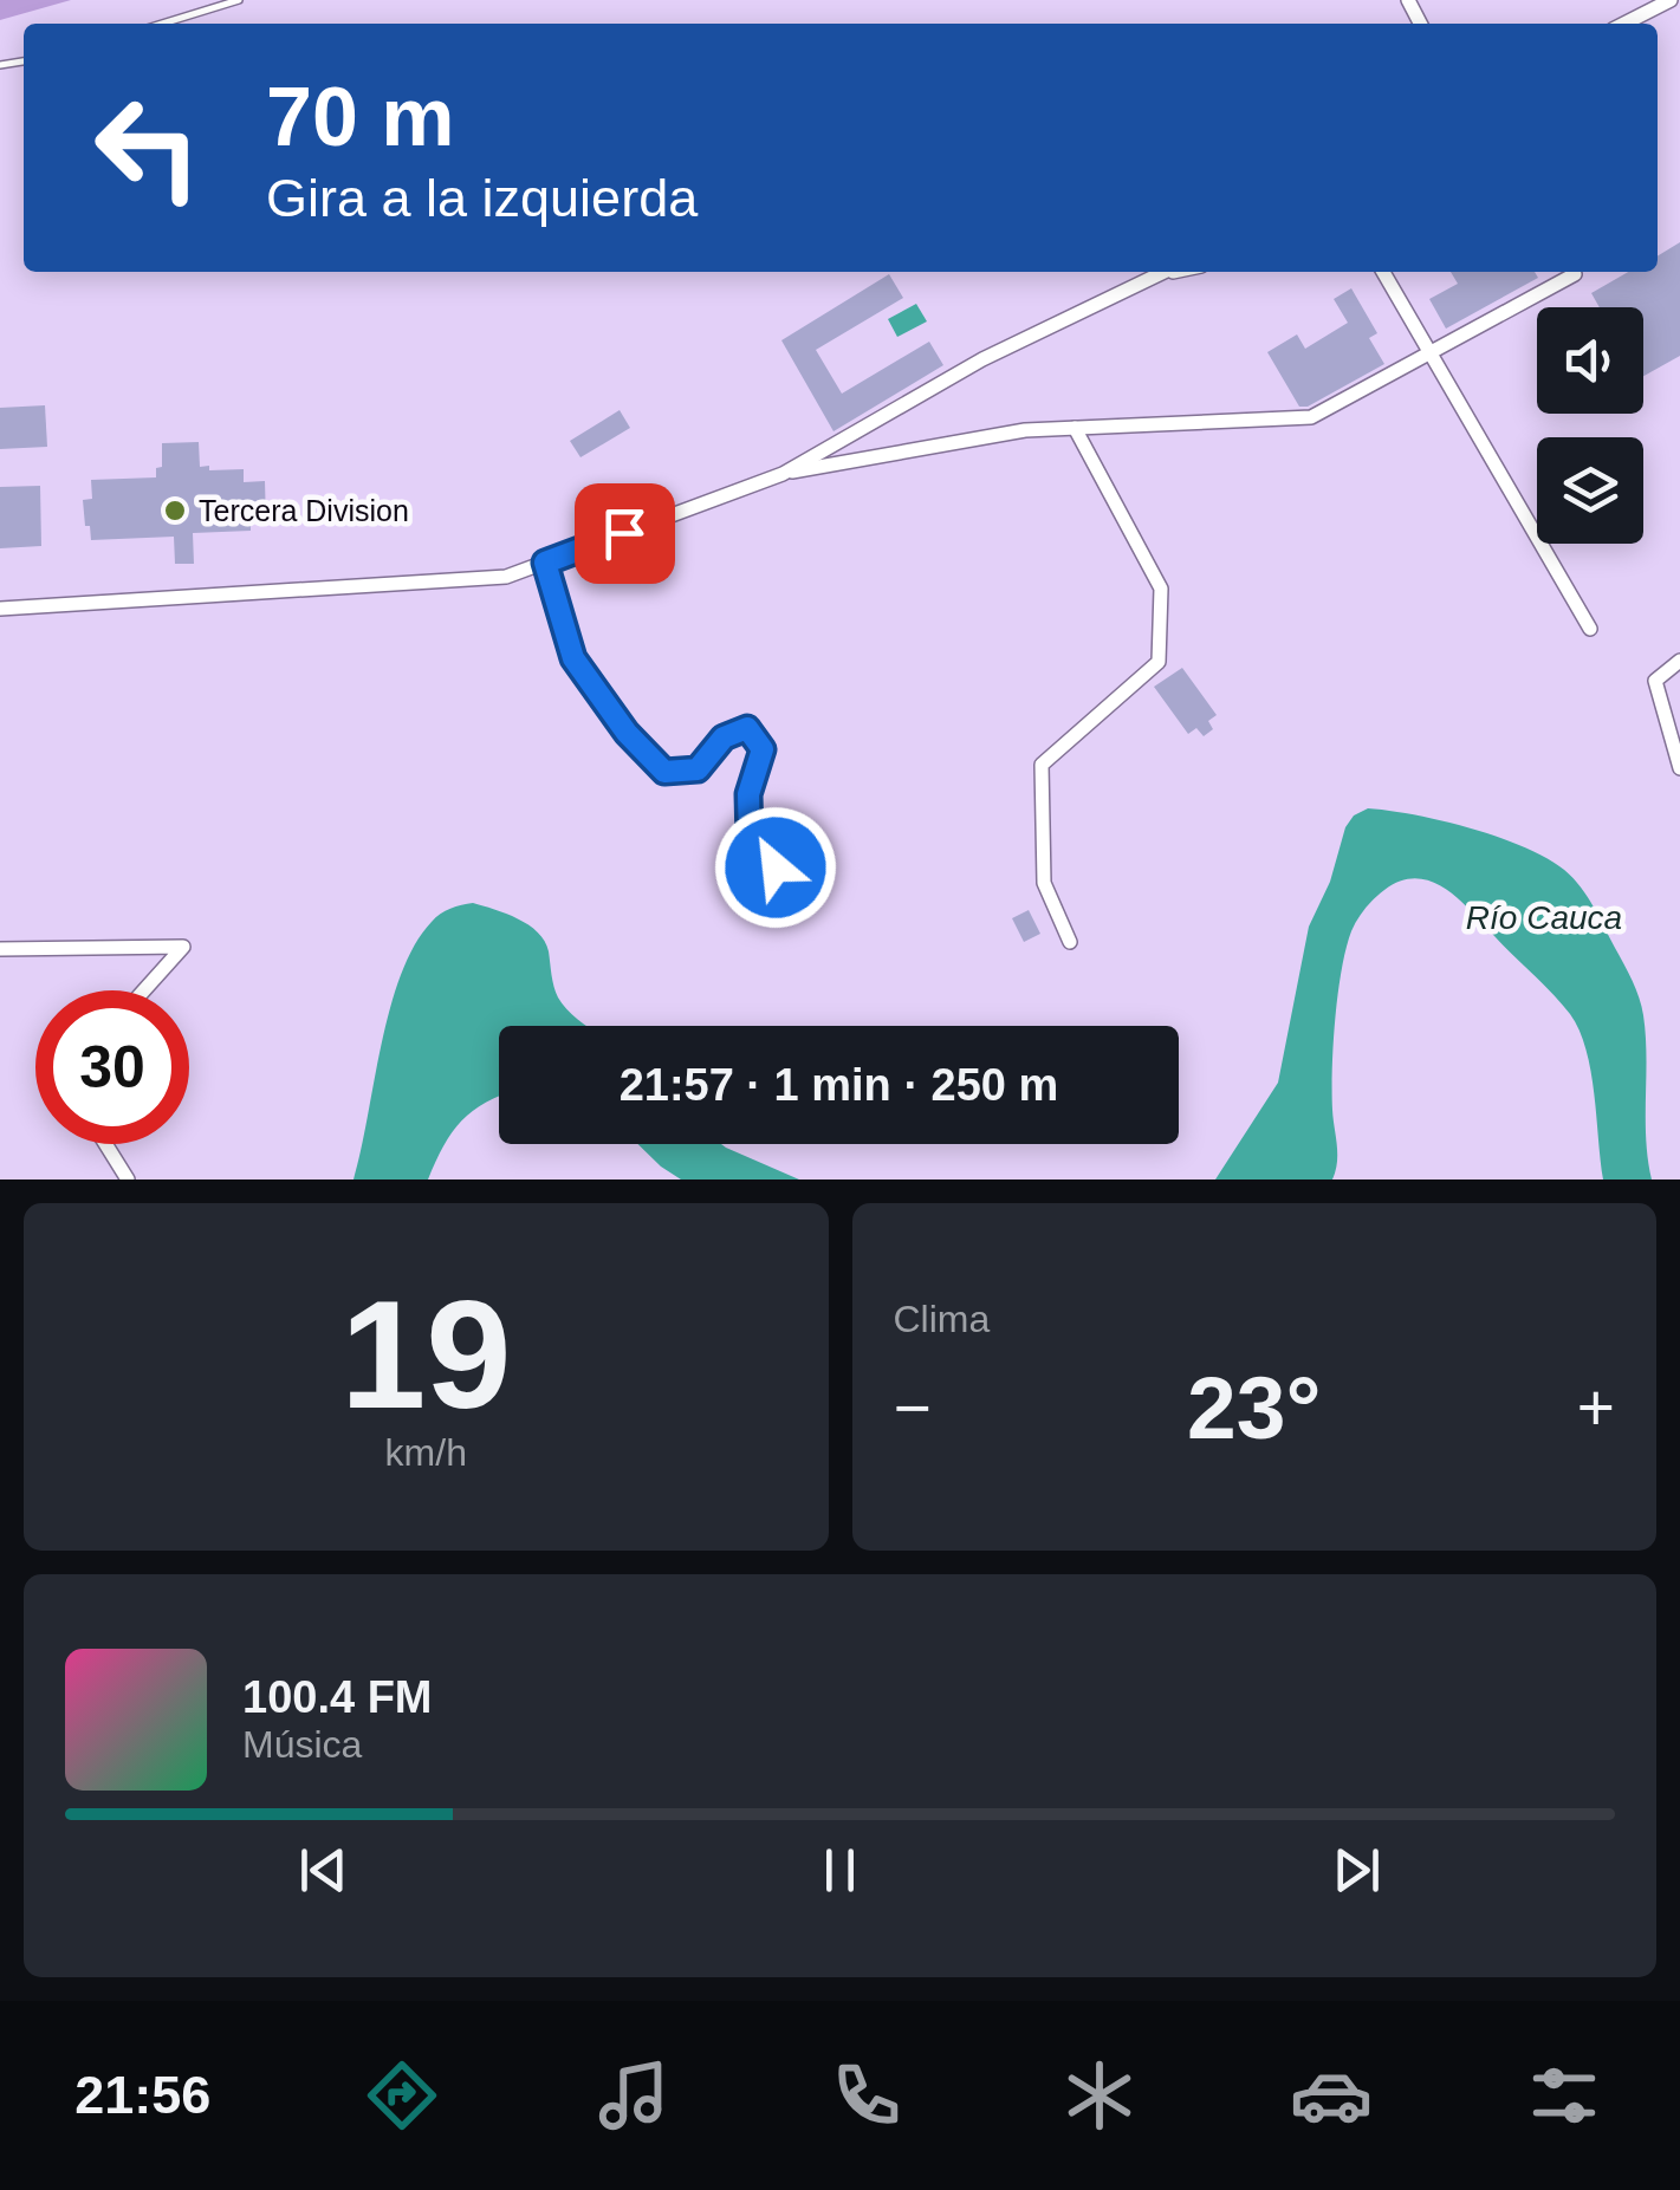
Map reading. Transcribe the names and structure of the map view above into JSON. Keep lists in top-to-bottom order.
{
  "water": ["Río Cauca"],
  "places": ["Tercera Division"],
  "page": {
    "turn": ["70 m", "Gira a la izquierda"],
    "limit": "30",
    "trip": "21:57 · 1 min · 250 m",
    "tile": [
      ["19", "km/h"],
      "Clima"
    ],
    "heat": ["−", "23°", "+"],
    "song": ["100.4 FM", "Música"],
    "tabs": "21:56"
  }
}
